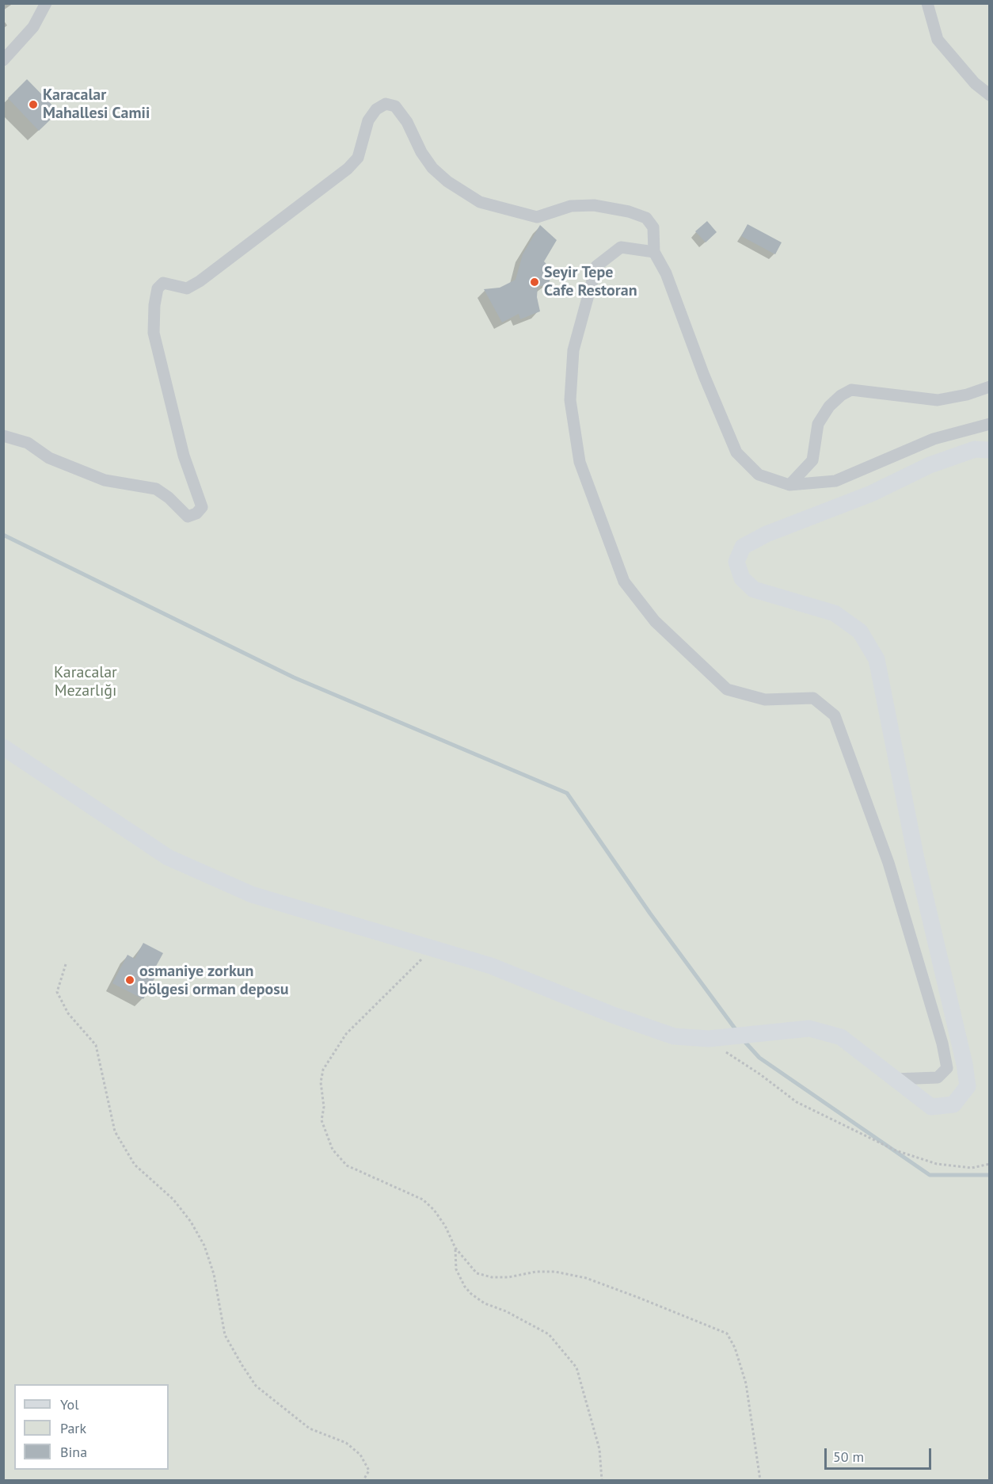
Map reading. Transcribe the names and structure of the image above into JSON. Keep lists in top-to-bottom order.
{
  "parks": ["Karacalar Mezarlığı"],
  "places": ["Karacalar Mahallesi Camii", "Seyir Tepe Cafe Restoran", "osmaniye zorkun bölgesi orman deposu"],
  "legend": ["Yol", "Park", "Bina"],
  "scale_bar": "50 m"
}
